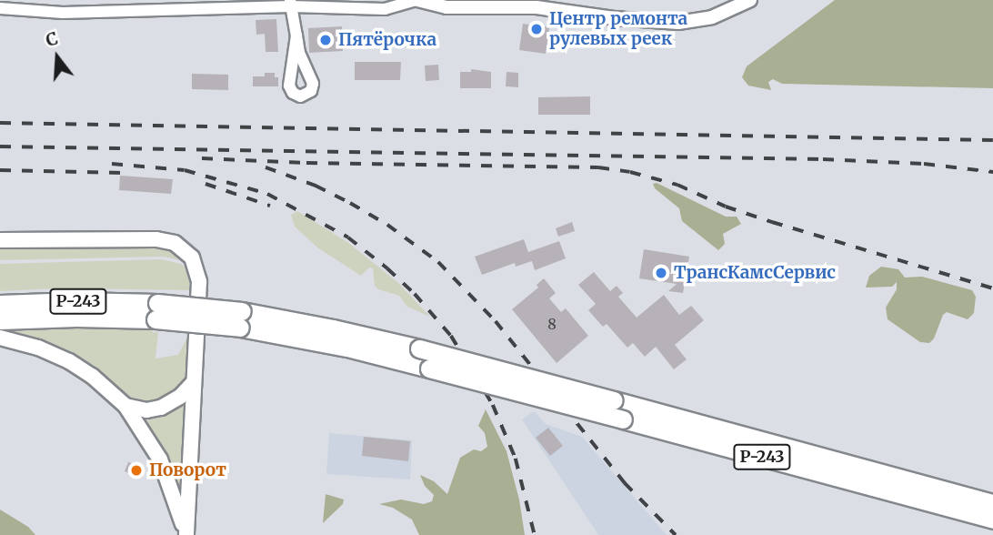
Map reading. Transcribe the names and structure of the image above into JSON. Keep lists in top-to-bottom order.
{
  "streets": {
    "highway": ["Р-243"]
  },
  "places": [
    "Центр ремонта рулевых реек",
    "Пятёрочка",
    "ТрансКамсСервис",
    "Поворот"
  ],
  "house_numbers": ["8"],
  "north": "top"
}
